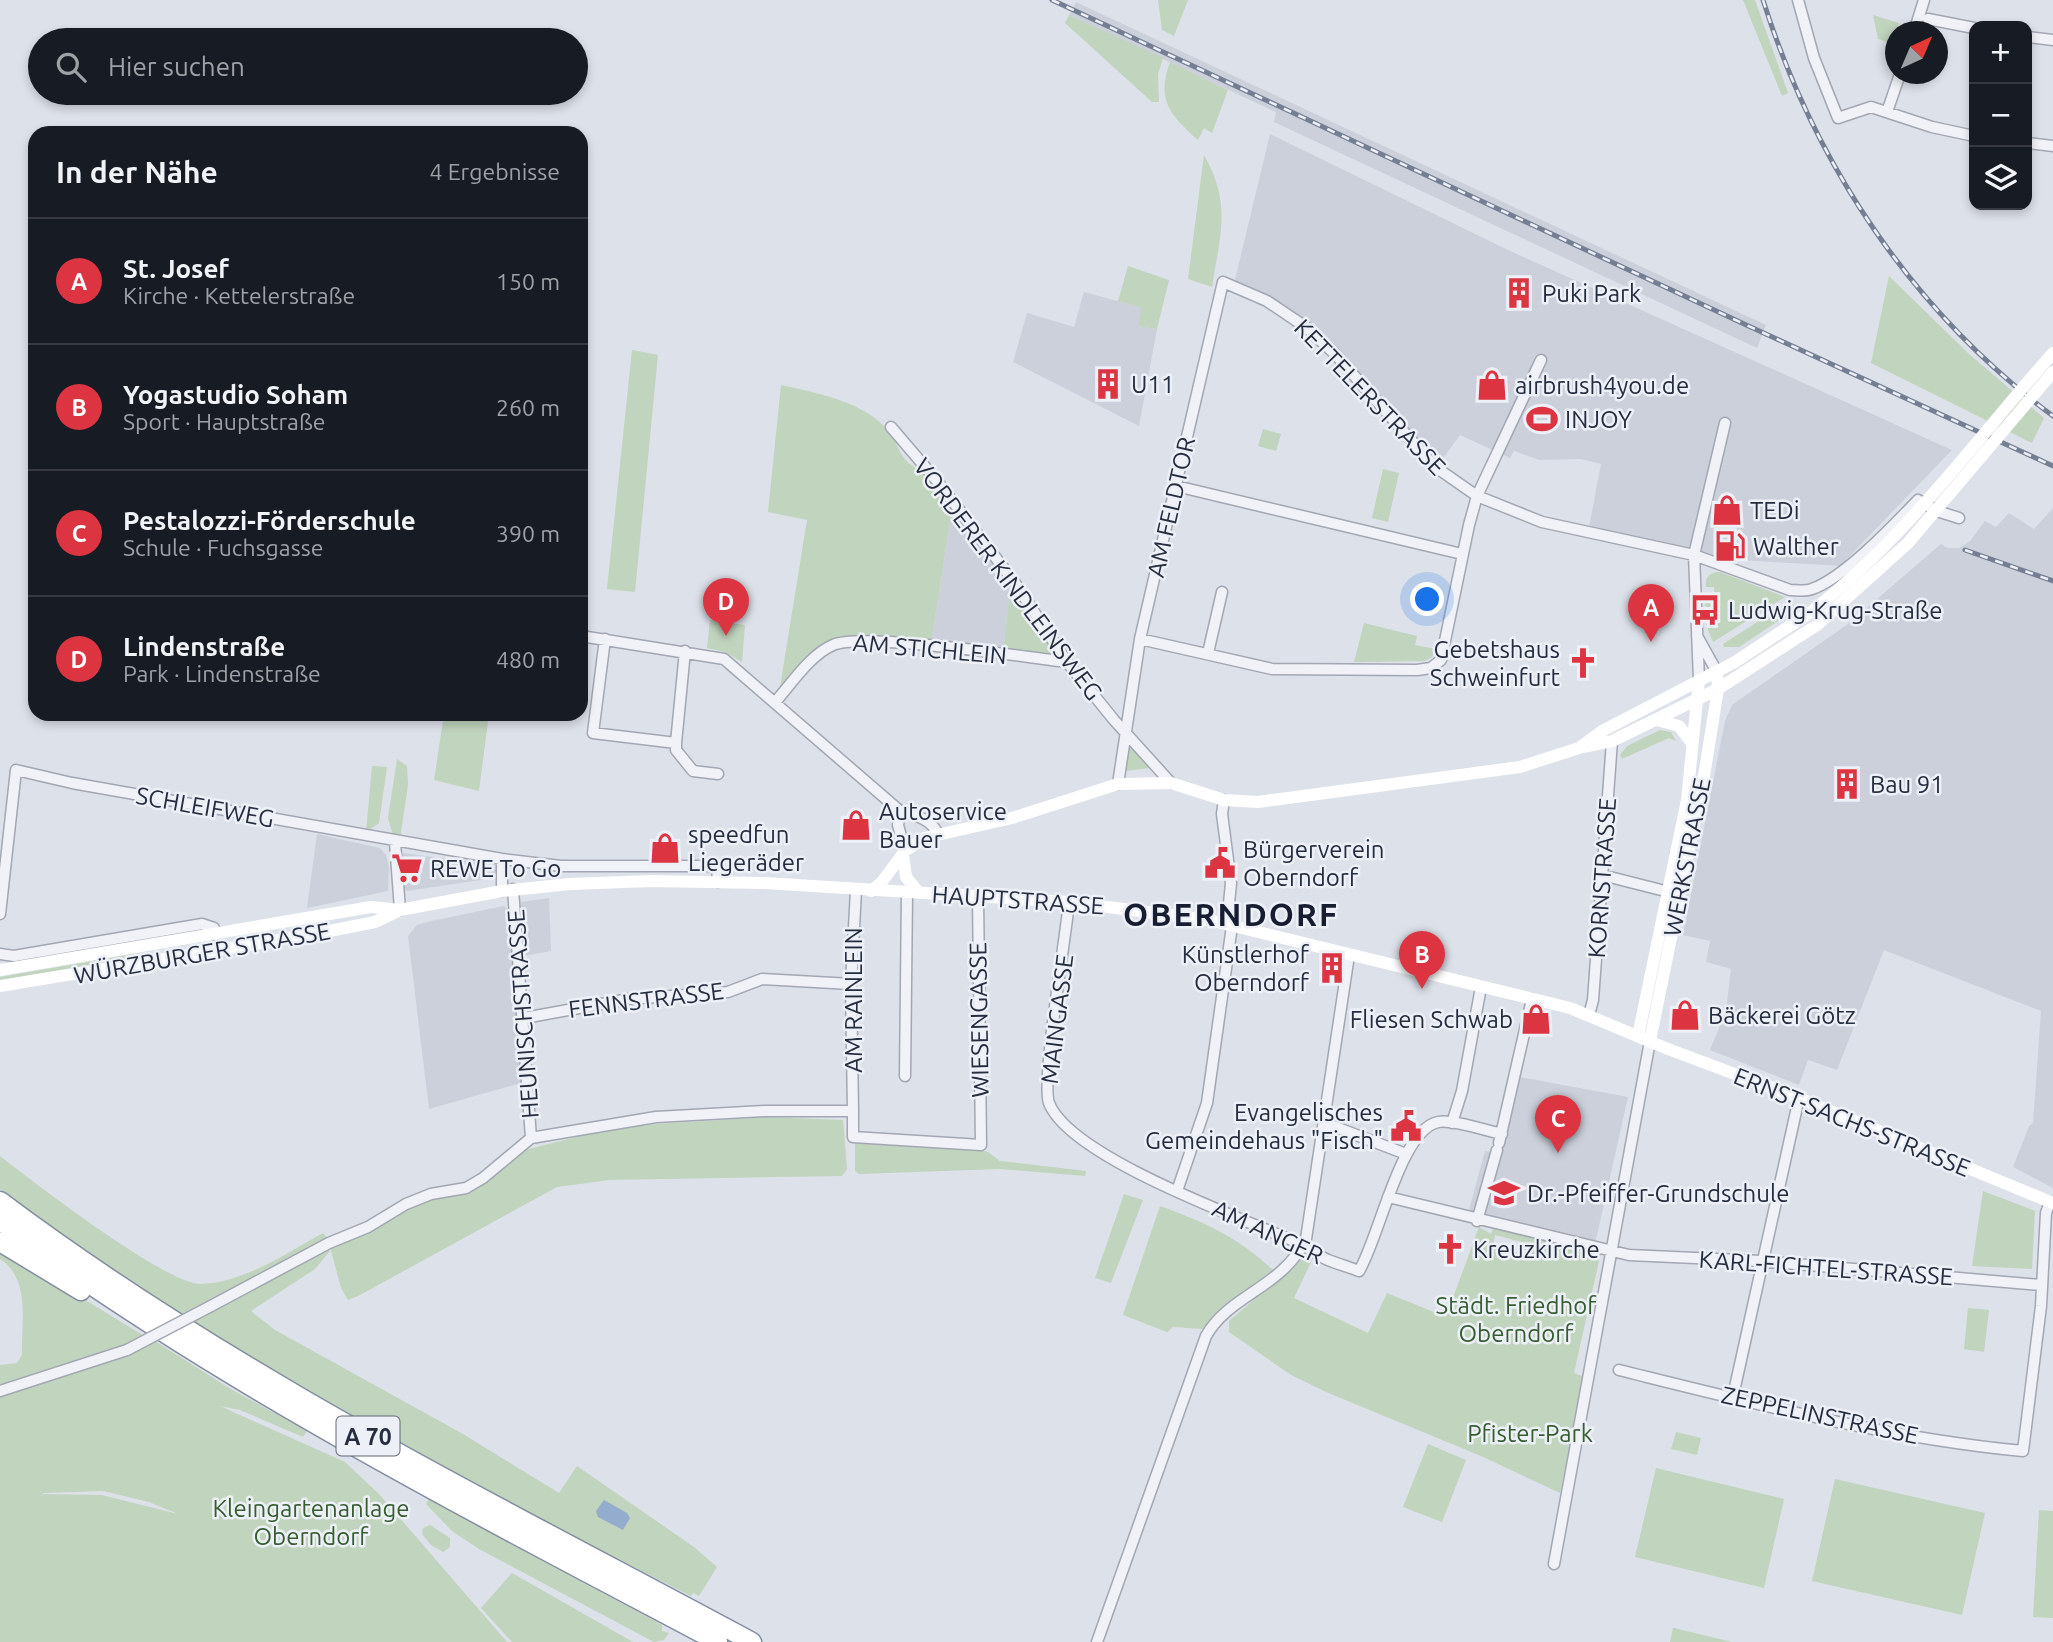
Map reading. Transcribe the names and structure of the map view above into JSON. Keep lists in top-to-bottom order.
{
  "streets": {
    "highway": ["A 70"],
    "main road": [
      "WERKSTRASSE",
      "HAUPTSTRASSE",
      "WÜRZBURGER STRASSE",
      "ERNST-SACHS-STRASSE"
    ],
    "street": [
      "KETTELERSTRASSE",
      "AM FELDTOR",
      "VORDERER KINDLEINSWEG",
      "AM STICHLEIN",
      "SCHLEIFWEG",
      "KORNSTRASSE",
      "FENNSTRASSE",
      "AM RAINLEIN",
      "HEUNISCHSTRASSE",
      "MAINGASSE",
      "WIESENGASSE",
      "AM ANGER",
      "KARL-FICHTEL-STRASSE",
      "ZEPPELINSTRASSE"
    ]
  },
  "crossings": [
    ["KETTELERSTRASSE", "AM FELDTOR"],
    ["AM FELDTOR", "VORDERER KINDLEINSWEG"],
    ["VORDERER KINDLEINSWEG", "AM STICHLEIN"],
    ["WERKSTRASSE", "HAUPTSTRASSE"],
    ["WERKSTRASSE", "ERNST-SACHS-STRASSE"],
    ["KORNSTRASSE", "HAUPTSTRASSE"],
    ["HAUPTSTRASSE", "WÜRZBURGER STRASSE"],
    ["HAUPTSTRASSE", "MAINGASSE"],
    ["HAUPTSTRASSE", "WIESENGASSE"],
    ["HAUPTSTRASSE", "ERNST-SACHS-STRASSE"],
    ["WÜRZBURGER STRASSE", "AM RAINLEIN"],
    ["WÜRZBURGER STRASSE", "HEUNISCHSTRASSE"],
    ["FENNSTRASSE", "AM RAINLEIN"],
    ["FENNSTRASSE", "HEUNISCHSTRASSE"],
    ["AM RAINLEIN", "WIESENGASSE"],
    ["MAINGASSE", "AM ANGER"],
    ["AM ANGER", "KARL-FICHTEL-STRASSE"],
    ["KARL-FICHTEL-STRASSE", "ZEPPELINSTRASSE"]
  ],
  "districts": ["OBERNDORF"],
  "parks": ["Städt. Friedhof Oberndorf", "Pfister-Park", "Kleingartenanlage Oberndorf"],
  "places": {
    "building": [
      "Puki Park",
      "U11",
      "Bau 91",
      "Künstlerhof Oberndorf"
    ],
    "shop": [
      "airbrush4you.de",
      "TEDi",
      "Autoservice Bauer",
      "speedfun Liegeräder",
      "Bäckerei Götz",
      "Fliesen Schwab"
    ],
    "sports": ["INJOY"],
    "fuel station": ["Walther"],
    "bus stop": ["Ludwig-Krug-Straße"],
    "church": ["Gebetshaus Schweinfurt", "Kreuzkirche"],
    "public building": ["Bürgerverein Oberndorf", "Evangelisches Gemeindehaus \"Fisch\""],
    "supermarket": ["REWE To Go"],
    "school or university": ["Dr.-Pfeiffer-Grundschule"]
  },
  "north": "top right",
  "page": {
    "map_buttons": ["+", "−"],
    "search": "Hier suchen",
    "heading": ["In der Nähe", "4 Ergebnisse"],
    "list": [
      {
        "mark": "A",
        "name": "St. Josef",
        "note": "Kirche · Kettelerstraße",
        "value": "150 m"
      },
      {
        "mark": "B",
        "name": "Yogastudio Soham",
        "note": "Sport · Hauptstraße",
        "value": "260 m"
      },
      {
        "mark": "C",
        "name": "Pestalozzi-Förderschule",
        "note": "Schule · Fuchsgasse",
        "value": "390 m"
      },
      {
        "mark": "D",
        "name": "Lindenstraße",
        "note": "Park · Lindenstraße",
        "value": "480 m"
      }
    ],
    "pins": [
      "D",
      "A",
      "B",
      "C"
    ]
  }
}
